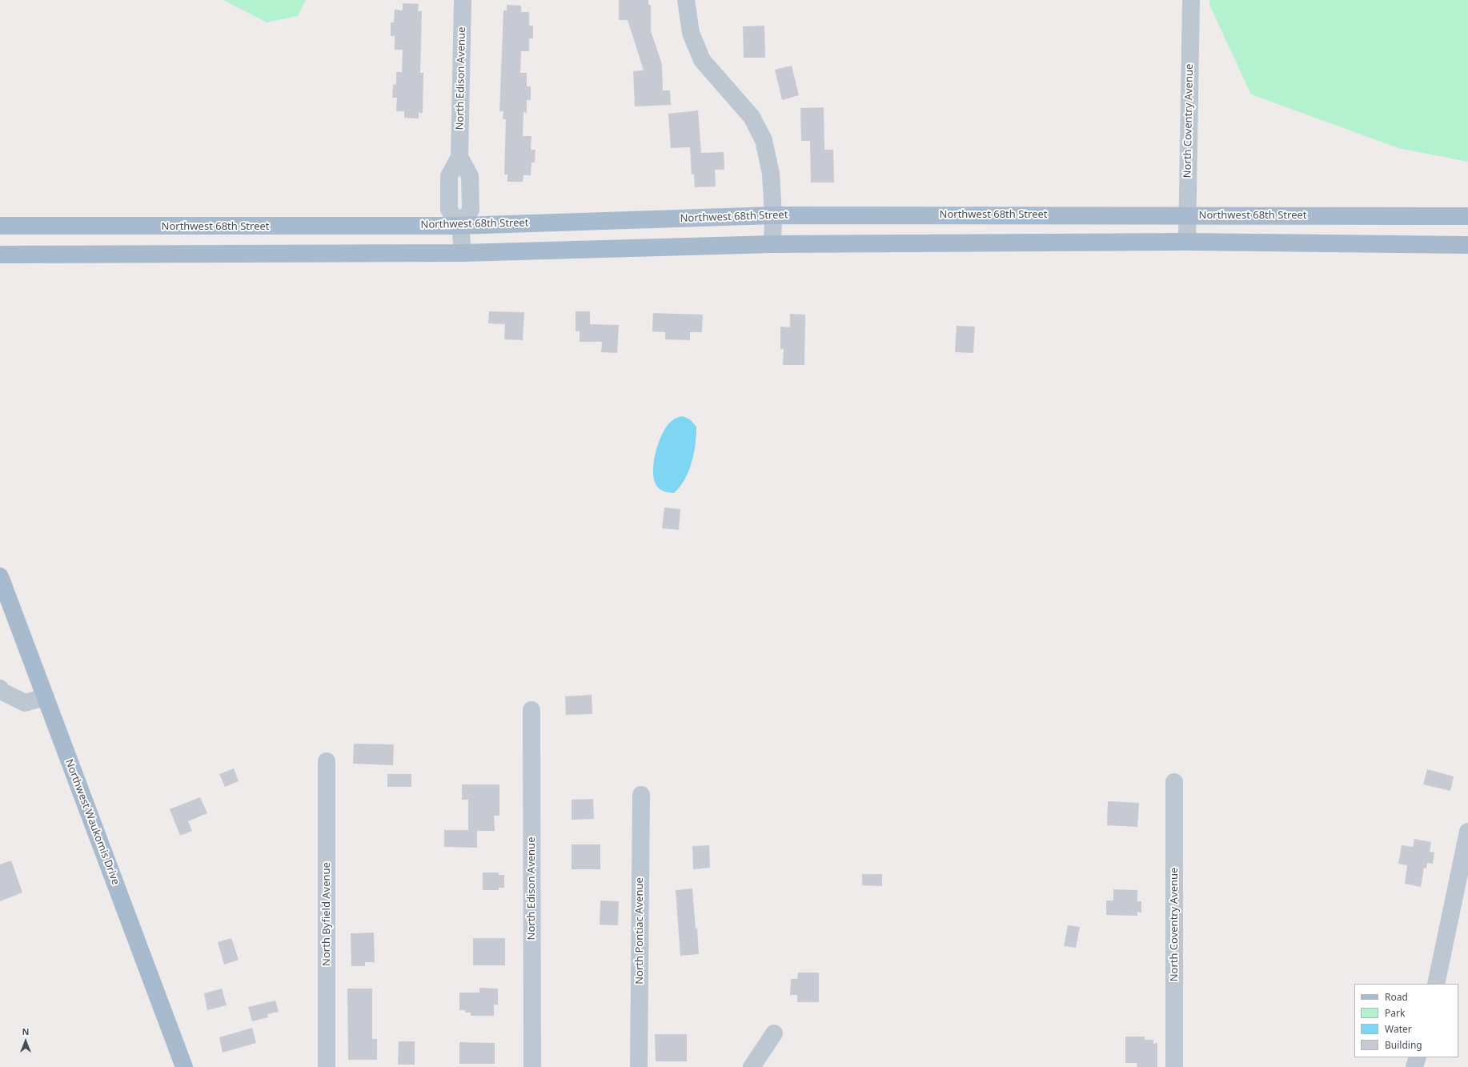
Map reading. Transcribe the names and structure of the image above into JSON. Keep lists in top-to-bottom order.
{
  "streets": {
    "main road": ["Northwest 68th Street", "Northwest Waukomis Drive"],
    "street": [
      "North Edison Avenue",
      "North Coventry Avenue",
      "North Byfield Avenue",
      "North Pontiac Avenue"
    ]
  },
  "crossings": [
    ["North Edison Avenue", "Northwest 68th Street"],
    ["North Coventry Avenue", "Northwest 68th Street"]
  ],
  "legend": [
    "Road",
    "Park",
    "Water",
    "Building"
  ],
  "north": "top"
}
